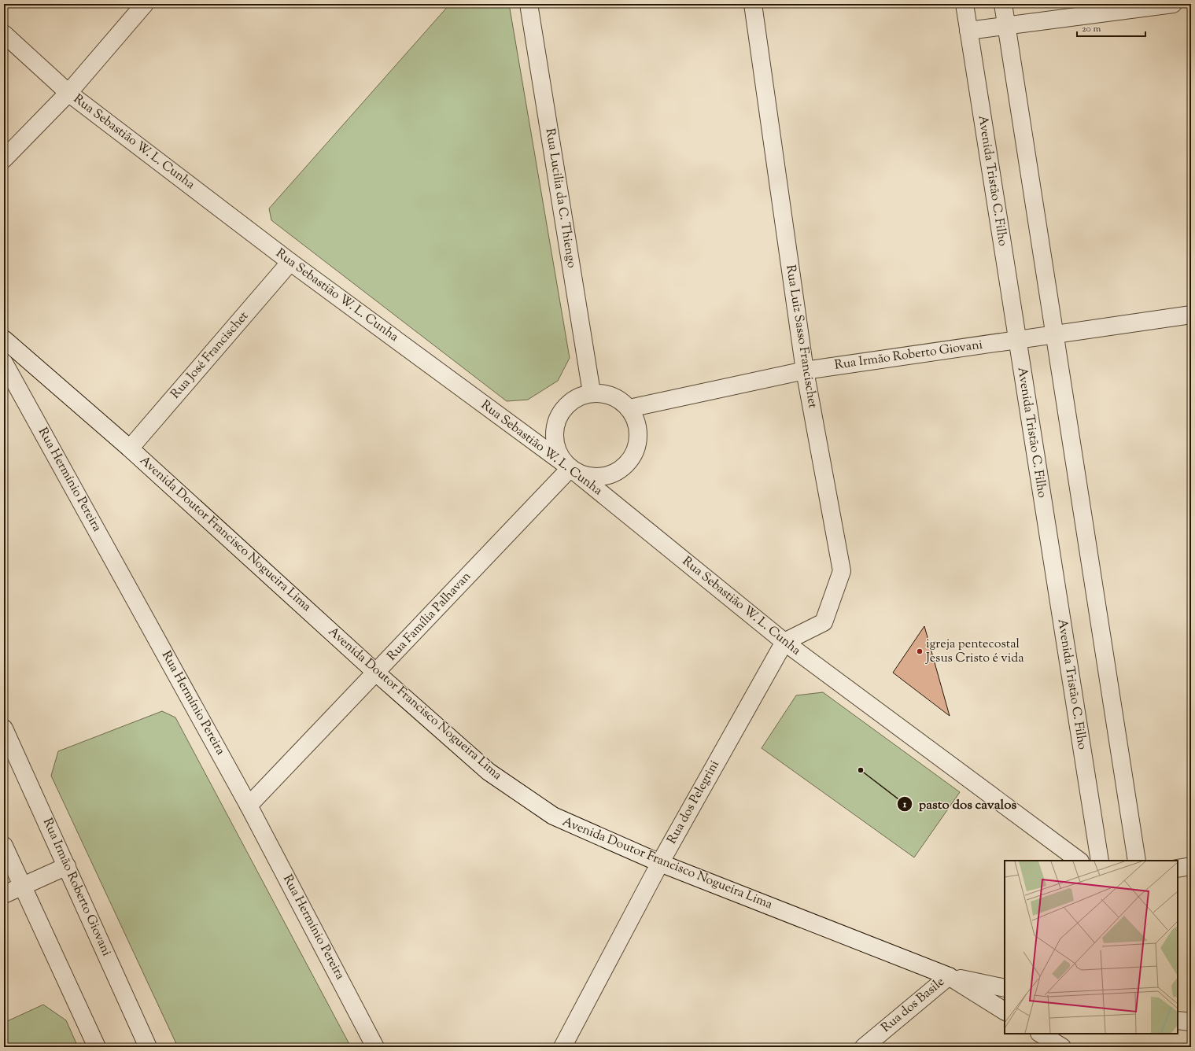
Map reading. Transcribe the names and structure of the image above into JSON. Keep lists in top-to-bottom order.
{
  "streets": {
    "street": [
      "Rua Sebastião W. L. Cunha",
      "Avenida Tristão C. Filho",
      "Rua Lucilia da C. Thiengo",
      "Rua Luiz Sasso Francischet",
      "Rua José Francischet",
      "Rua Irmão Roberto Giovani",
      "Rua Hermínio Pereira",
      "Avenida Doutor Francisco Nogueira Lima",
      "Rua Família Palhavan",
      "Rua dos Pelegrini",
      "Rua dos Basile"
    ]
  },
  "crossings": [
    ["Rua Sebastião W. L. Cunha", "Rua Lucilia da C. Thiengo"],
    ["Rua Sebastião W. L. Cunha", "Rua Luiz Sasso Francischet"],
    ["Rua Sebastião W. L. Cunha", "Rua José Francischet"],
    ["Rua Sebastião W. L. Cunha", "Rua Irmão Roberto Giovani"],
    ["Rua Sebastião W. L. Cunha", "Rua Família Palhavan"],
    ["Rua Sebastião W. L. Cunha", "Rua dos Pelegrini"],
    ["Avenida Tristão C. Filho", "Rua Irmão Roberto Giovani"],
    ["Rua Lucilia da C. Thiengo", "Rua Irmão Roberto Giovani"],
    ["Rua Lucilia da C. Thiengo", "Rua Família Palhavan"],
    ["Rua Luiz Sasso Francischet", "Rua Irmão Roberto Giovani"],
    ["Rua Luiz Sasso Francischet", "Rua dos Pelegrini"],
    ["Rua José Francischet", "Avenida Doutor Francisco Nogueira Lima"],
    ["Rua Irmão Roberto Giovani", "Rua Família Palhavan"],
    ["Rua Hermínio Pereira", "Rua Família Palhavan"],
    ["Avenida Doutor Francisco Nogueira Lima", "Rua Família Palhavan"],
    ["Avenida Doutor Francisco Nogueira Lima", "Rua dos Pelegrini"],
    ["Avenida Doutor Francisco Nogueira Lima", "Rua dos Basile"]
  ],
  "places": ["igreja pentecostal Jesus Cristo é vida", "pasto dos cavalos"],
  "scale_bar": "20 m"
}
